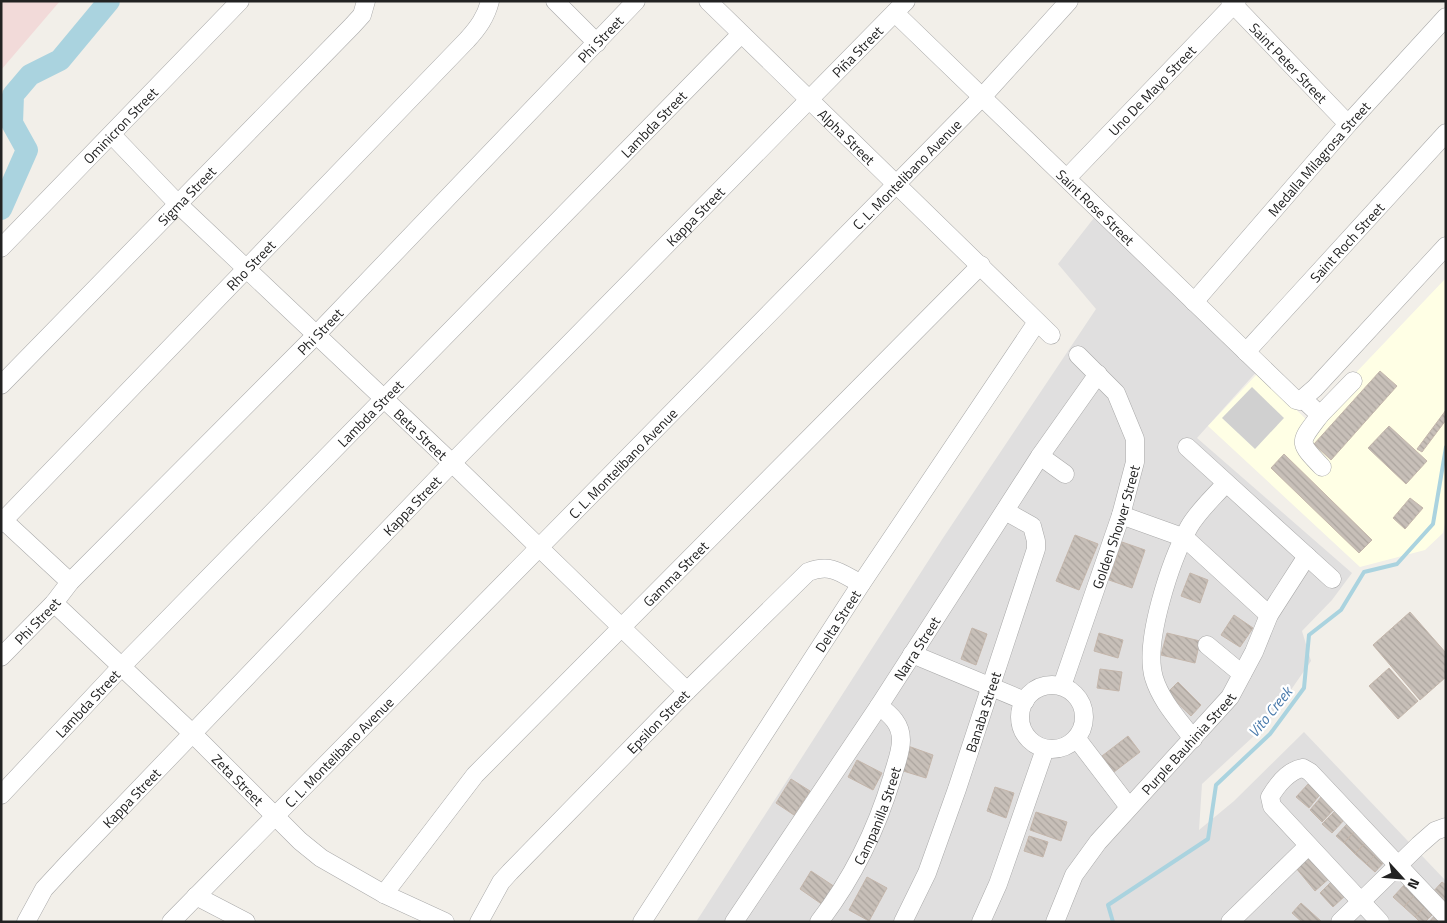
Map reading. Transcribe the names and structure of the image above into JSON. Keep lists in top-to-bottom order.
{
  "streets": {
    "street": [
      "Phi Street",
      "Piña Street",
      "Saint Peter Street",
      "Uno De Mayo Street",
      "Lambda Street",
      "Ominicron Street",
      "Alpha Street",
      "Medalla Milagrosa Street",
      "C. L. Montelibano Avenue",
      "Sigma Street",
      "Saint Rose Street",
      "Kappa Street",
      "Saint Roch Street",
      "Rho Street",
      "Beta Street",
      "Golden Shower Street",
      "Gamma Street",
      "Delta Street",
      "Narra Street",
      "Banaba Street",
      "Epsilon Street",
      "Purple Bauhinia Street",
      "Zeta Street",
      "Campanilla Street"
    ]
  },
  "crossings": [
    ["Phi Street", "Beta Street"],
    ["Phi Street", "Zeta Street"],
    ["Piña Street", "Alpha Street"],
    ["Piña Street", "Saint Rose Street"],
    ["Piña Street", "Kappa Street"],
    ["Saint Peter Street", "Uno De Mayo Street"],
    ["Saint Peter Street", "Medalla Milagrosa Street"],
    ["Uno De Mayo Street", "Saint Rose Street"],
    ["Lambda Street", "Alpha Street"],
    ["Lambda Street", "Beta Street"],
    ["Lambda Street", "Zeta Street"],
    ["Ominicron Street", "Beta Street"],
    ["Alpha Street", "C. L. Montelibano Avenue"],
    ["Alpha Street", "Kappa Street"],
    ["Alpha Street", "Gamma Street"],
    ["Alpha Street", "Delta Street"],
    ["Medalla Milagrosa Street", "Saint Rose Street"],
    ["C. L. Montelibano Avenue", "Saint Rose Street"],
    ["C. L. Montelibano Avenue", "Beta Street"],
    ["C. L. Montelibano Avenue", "Zeta Street"],
    ["Sigma Street", "Beta Street"],
    ["Saint Rose Street", "Saint Roch Street"],
    ["Kappa Street", "Beta Street"],
    ["Kappa Street", "Zeta Street"],
    ["Rho Street", "Beta Street"],
    ["Beta Street", "Gamma Street"],
    ["Beta Street", "Epsilon Street"],
    ["Golden Shower Street", "Narra Street"],
    ["Gamma Street", "Zeta Street"],
    ["Delta Street", "Epsilon Street"],
    ["Narra Street", "Banaba Street"],
    ["Narra Street", "Campanilla Street"]
  ],
  "water": ["Vito Creek"],
  "north": "bottom right"
}
